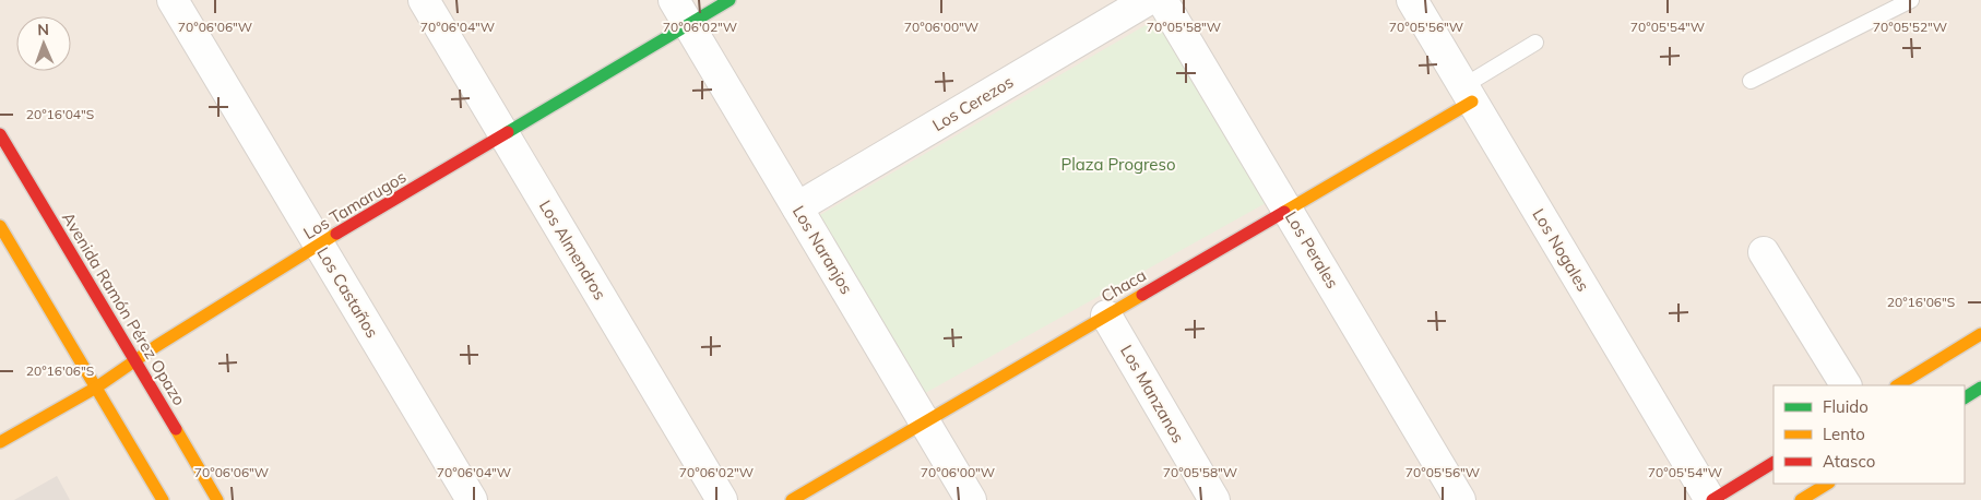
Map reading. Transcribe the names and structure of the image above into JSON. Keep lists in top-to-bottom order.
{
  "streets": {
    "street": [
      "Los Cerezos",
      "Los Tamarugos",
      "Los Almendros",
      "Los Naranjos",
      "Los Perales",
      "Los Nogales",
      "Chaca",
      "Los Castaños",
      "Avenida Ramón Pérez Opazo",
      "Los Manzanos"
    ]
  },
  "crossings": [
    ["Los Cerezos", "Los Naranjos"],
    ["Los Tamarugos", "Los Almendros"],
    ["Los Tamarugos", "Los Naranjos"],
    ["Los Tamarugos", "Los Castaños"],
    ["Los Tamarugos", "Avenida Ramón Pérez Opazo"],
    ["Los Naranjos", "Chaca"],
    ["Los Perales", "Chaca"],
    ["Los Nogales", "Chaca"],
    ["Chaca", "Los Manzanos"]
  ],
  "parks": ["Plaza Progreso"],
  "legend": ["Fluido", "Lento", "Atasco"],
  "north": "top",
  "coordinates": [
    "70°06'06\"W",
    "70°06'04\"W",
    "70°06'02\"W",
    "70°06'00\"W",
    "70°05'58\"W",
    "70°05'56\"W",
    "70°05'54\"W",
    "70°05'52\"W",
    "20°16'04\"S",
    "20°16'06\"S"
  ]
}
